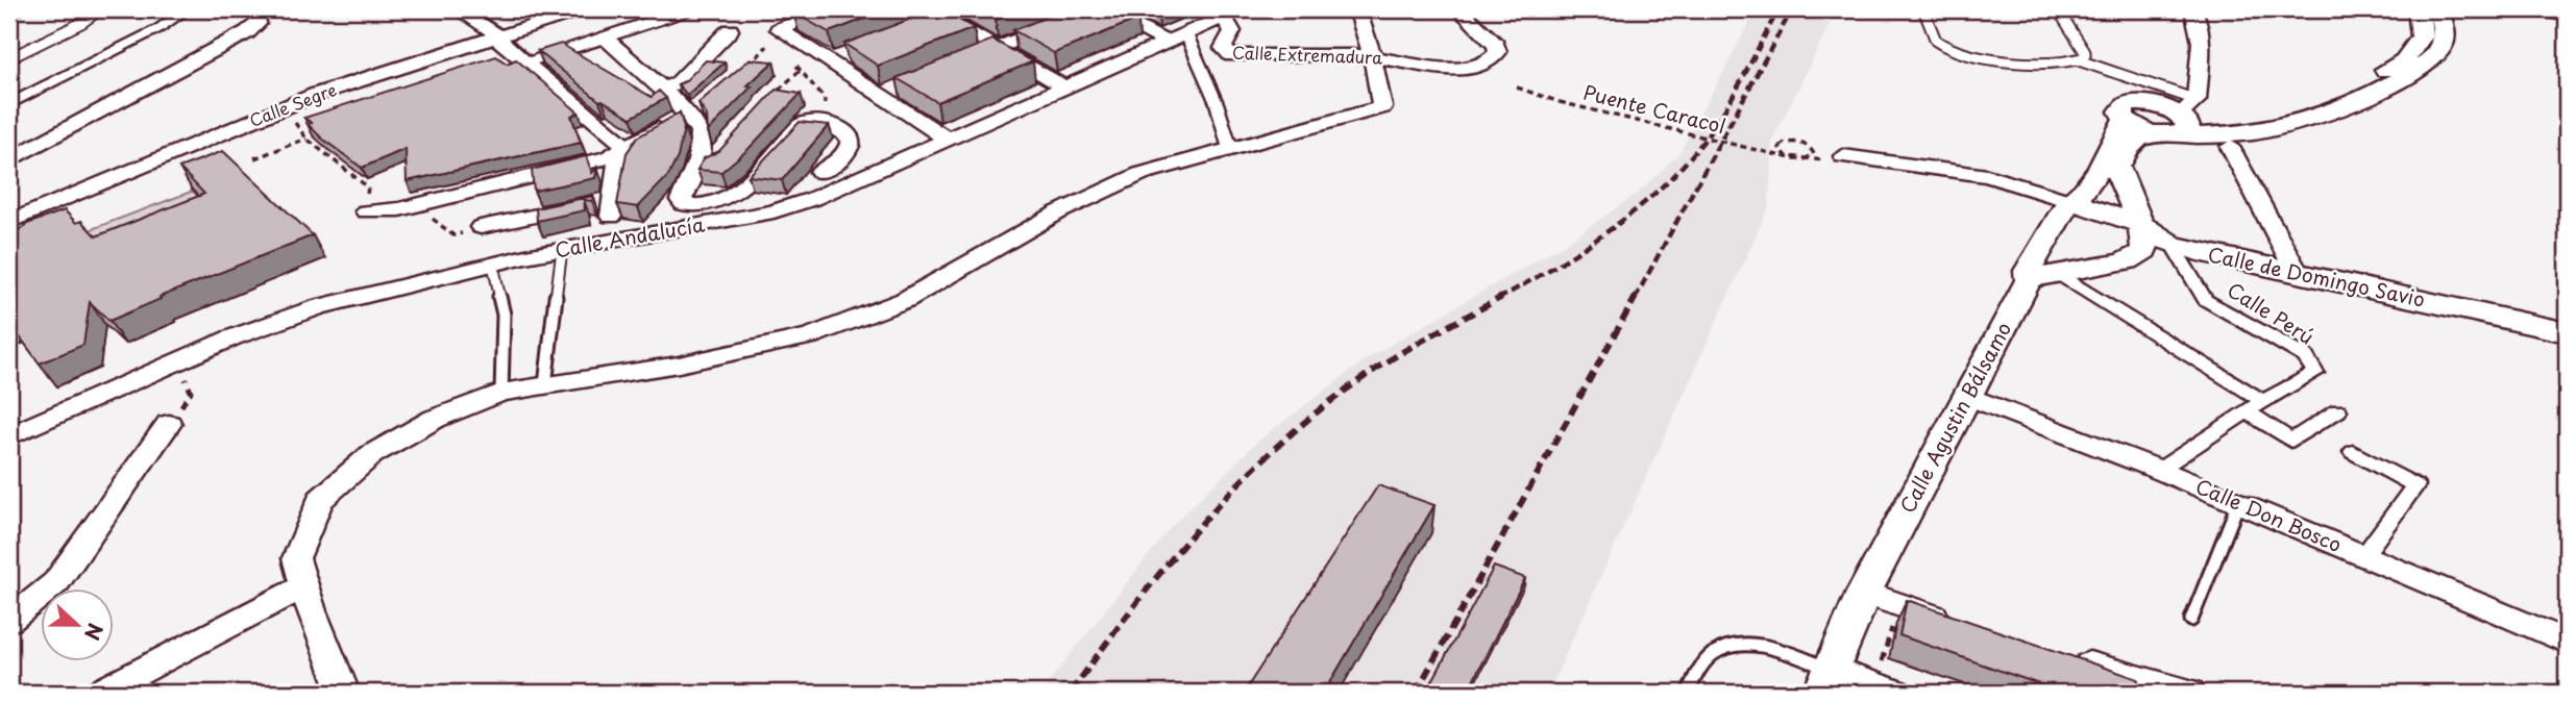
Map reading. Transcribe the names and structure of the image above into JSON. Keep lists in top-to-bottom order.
{
  "streets": {
    "street": [
      "Calle Extremadura",
      "Calle Segre",
      "Calle Andalucía",
      "Calle de Domingo Savio",
      "Calle Perú",
      "Calle Agustin Bálsamo",
      "Calle Don Bosco"
    ],
    "path": ["Puente Caracol"]
  },
  "crossings": [
    ["Calle Extremadura", "Calle Andalucía"],
    ["Calle de Domingo Savio", "Calle Perú"],
    ["Calle de Domingo Savio", "Calle Agustin Bálsamo"],
    ["Calle Perú", "Calle Don Bosco"],
    ["Calle Agustin Bálsamo", "Calle Don Bosco"]
  ],
  "north": "right"
}
